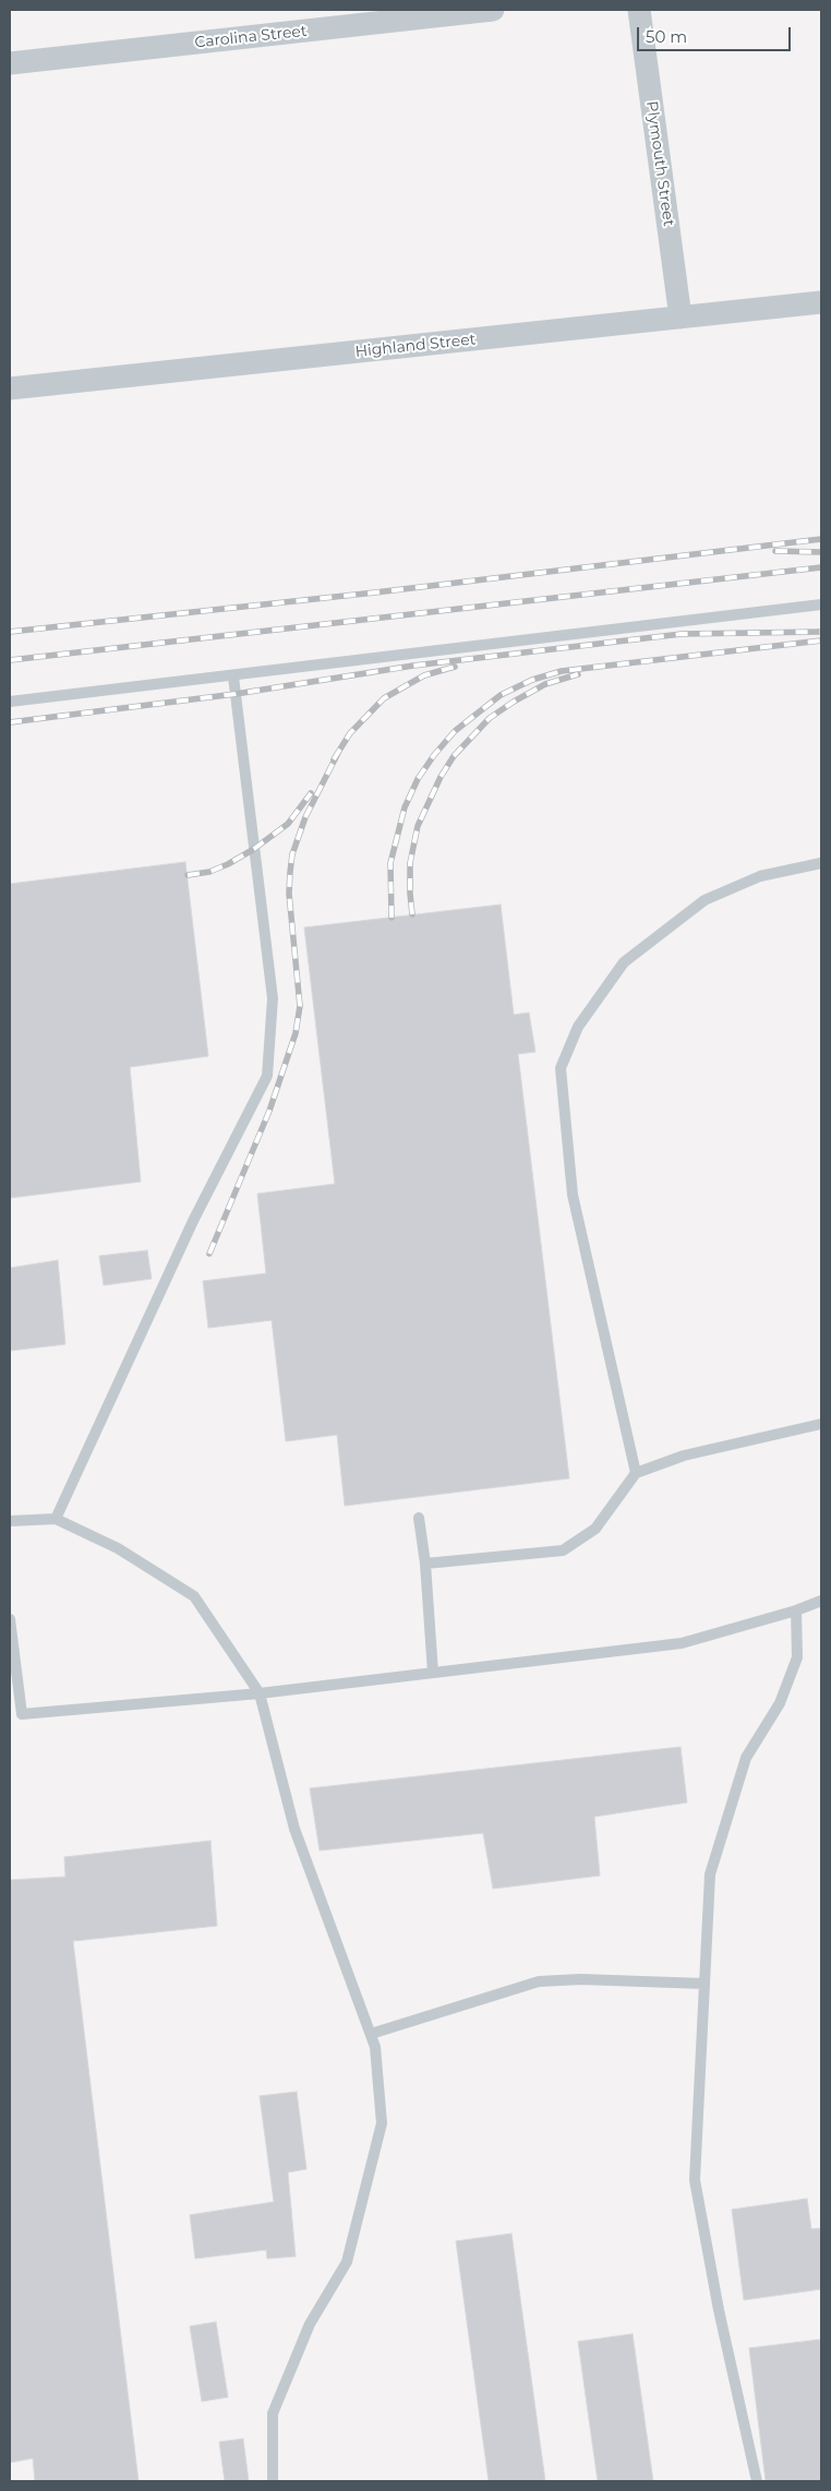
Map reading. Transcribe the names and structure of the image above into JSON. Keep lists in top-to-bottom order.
{
  "streets": {
    "street": ["Carolina Street", "Plymouth Street", "Highland Street"]
  },
  "crossings": [
    ["Plymouth Street", "Highland Street"]
  ],
  "scale_bar": "50 m"
}
